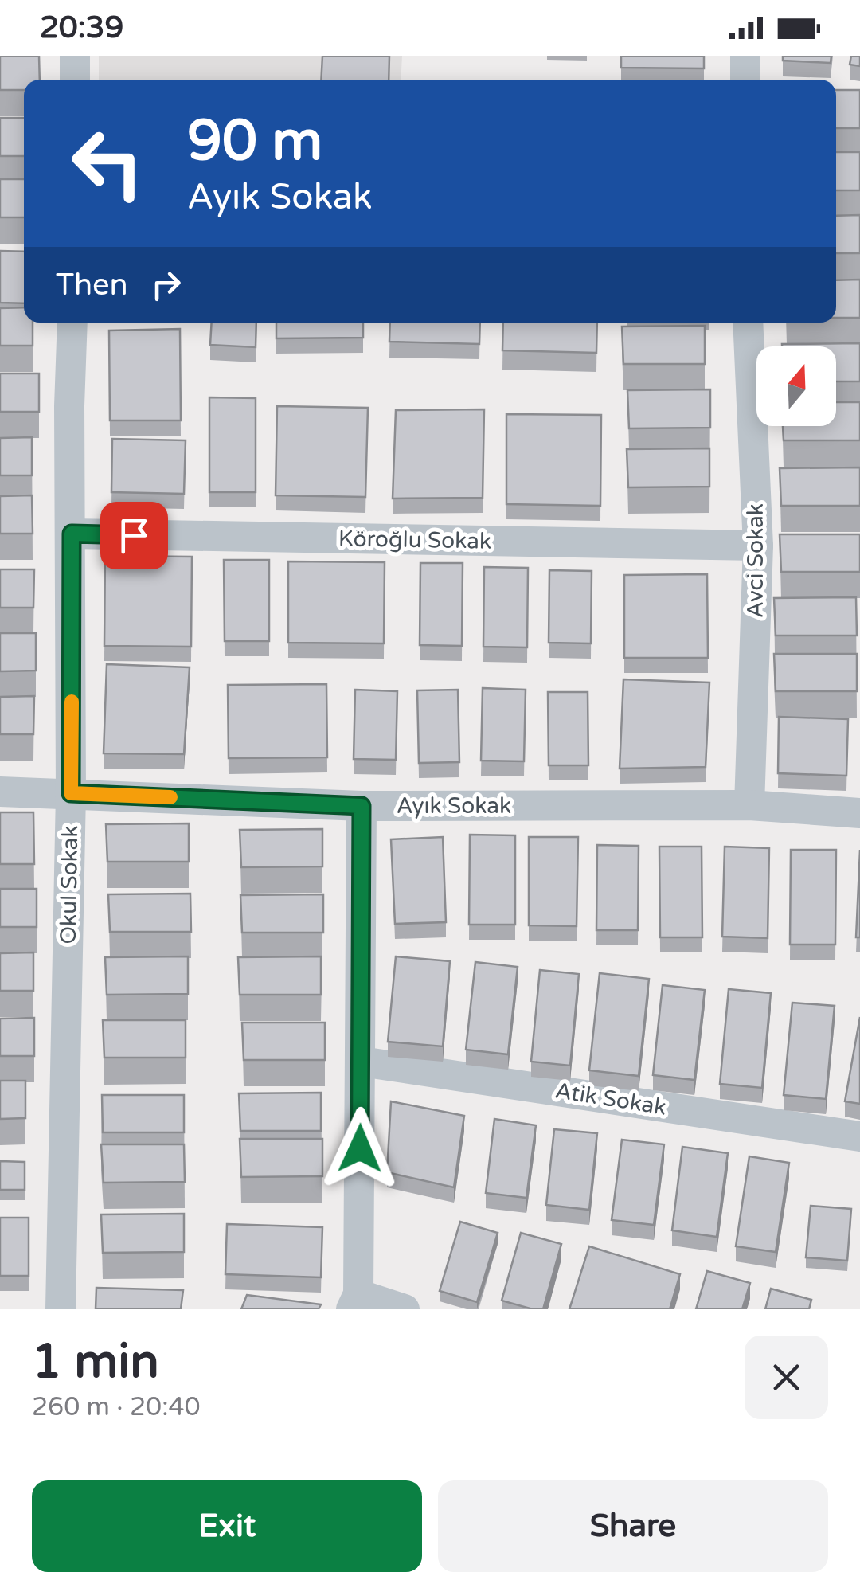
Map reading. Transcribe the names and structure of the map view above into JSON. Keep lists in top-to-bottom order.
{
  "streets": {
    "street": [
      "Köroğlu Sokak",
      "Avci Sokak",
      "Ayık Sokak",
      "Okul Sokak",
      "Atik Sokak"
    ]
  },
  "crossings": [
    ["Köroğlu Sokak", "Avci Sokak"],
    ["Köroğlu Sokak", "Okul Sokak"],
    ["Avci Sokak", "Ayık Sokak"],
    ["Ayık Sokak", "Okul Sokak"]
  ],
  "north": "top",
  "page": {
    "status": "20:39",
    "turn": ["90 m", "Ayık Sokak"],
    "then": "Then",
    "heading": ["1 min", "260 m · 20:40"],
    "buttons": ["Exit", "Share"]
  }
}
